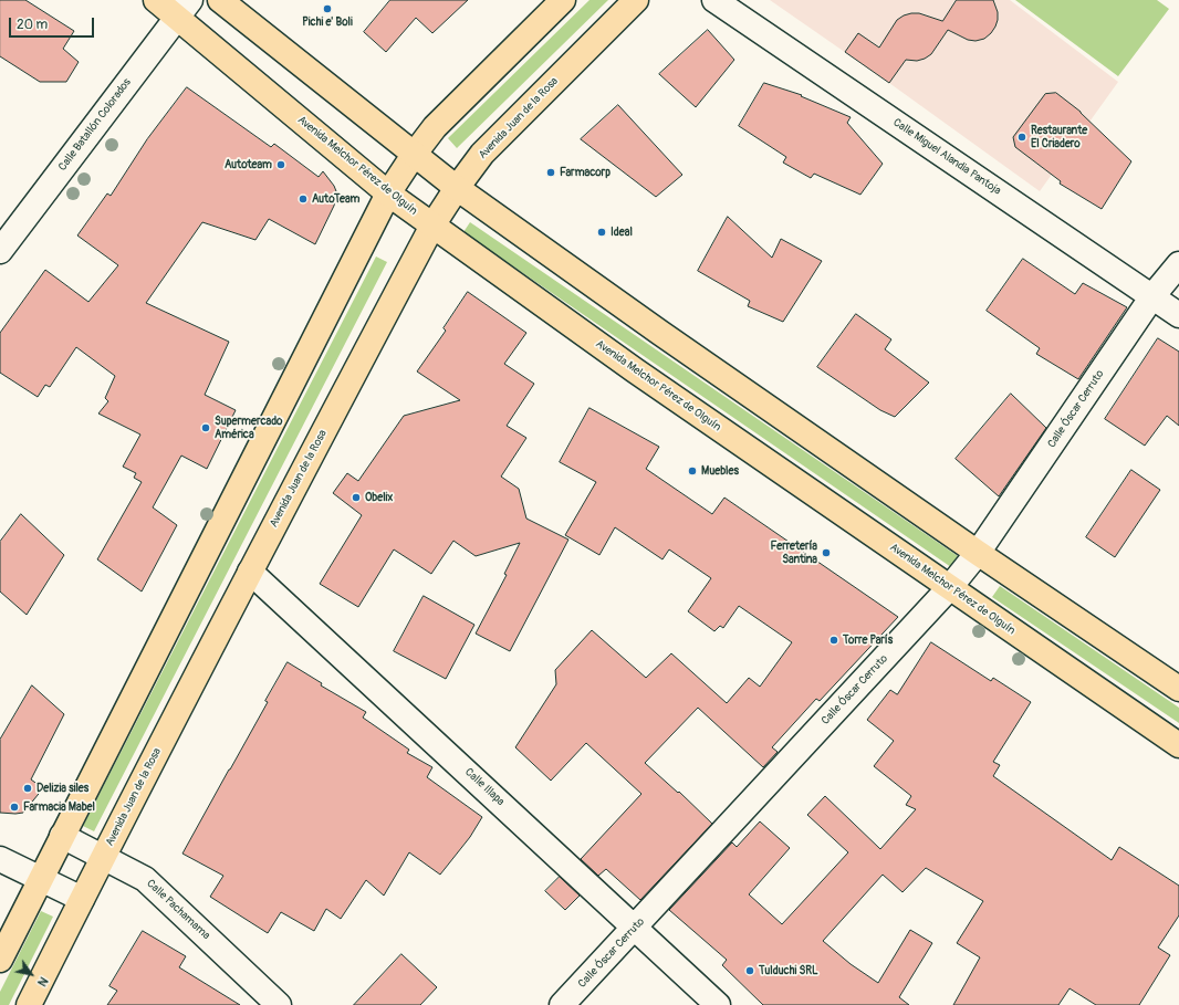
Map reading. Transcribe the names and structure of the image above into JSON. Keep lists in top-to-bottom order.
{
  "streets": {
    "main road": ["Avenida Juan de la Rosa", "Avenida Melchor Pérez de Olguín"],
    "street": [
      "Calle Batallón Colorados",
      "Calle Miguel Alandia Pantoja",
      "Calle Óscar Cerruto",
      "Calle Illapa",
      "Calle Pachamama"
    ]
  },
  "crossings": [
    ["Avenida Juan de la Rosa", "Avenida Melchor Pérez de Olguín"],
    ["Avenida Juan de la Rosa", "Calle Illapa"],
    ["Avenida Juan de la Rosa", "Calle Pachamama"],
    ["Calle Batallón Colorados", "Avenida Melchor Pérez de Olguín"],
    ["Calle Miguel Alandia Pantoja", "Calle Óscar Cerruto"],
    ["Avenida Melchor Pérez de Olguín", "Calle Óscar Cerruto"],
    ["Calle Óscar Cerruto", "Calle Illapa"]
  ],
  "places": [
    "Pichi e' Boli",
    "Restaurante El Criadero",
    "Autoteam",
    "Farmacorp",
    "AutoTeam",
    "Ideal",
    "Supermercado América",
    "Muebles",
    "Obelix",
    "Ferretería Santina",
    "Torre París",
    "Delizia siles",
    "Farmacia Mabel",
    "Tulduchi SRL"
  ],
  "scale_bar": "20 m",
  "north": "bottom right"
}
